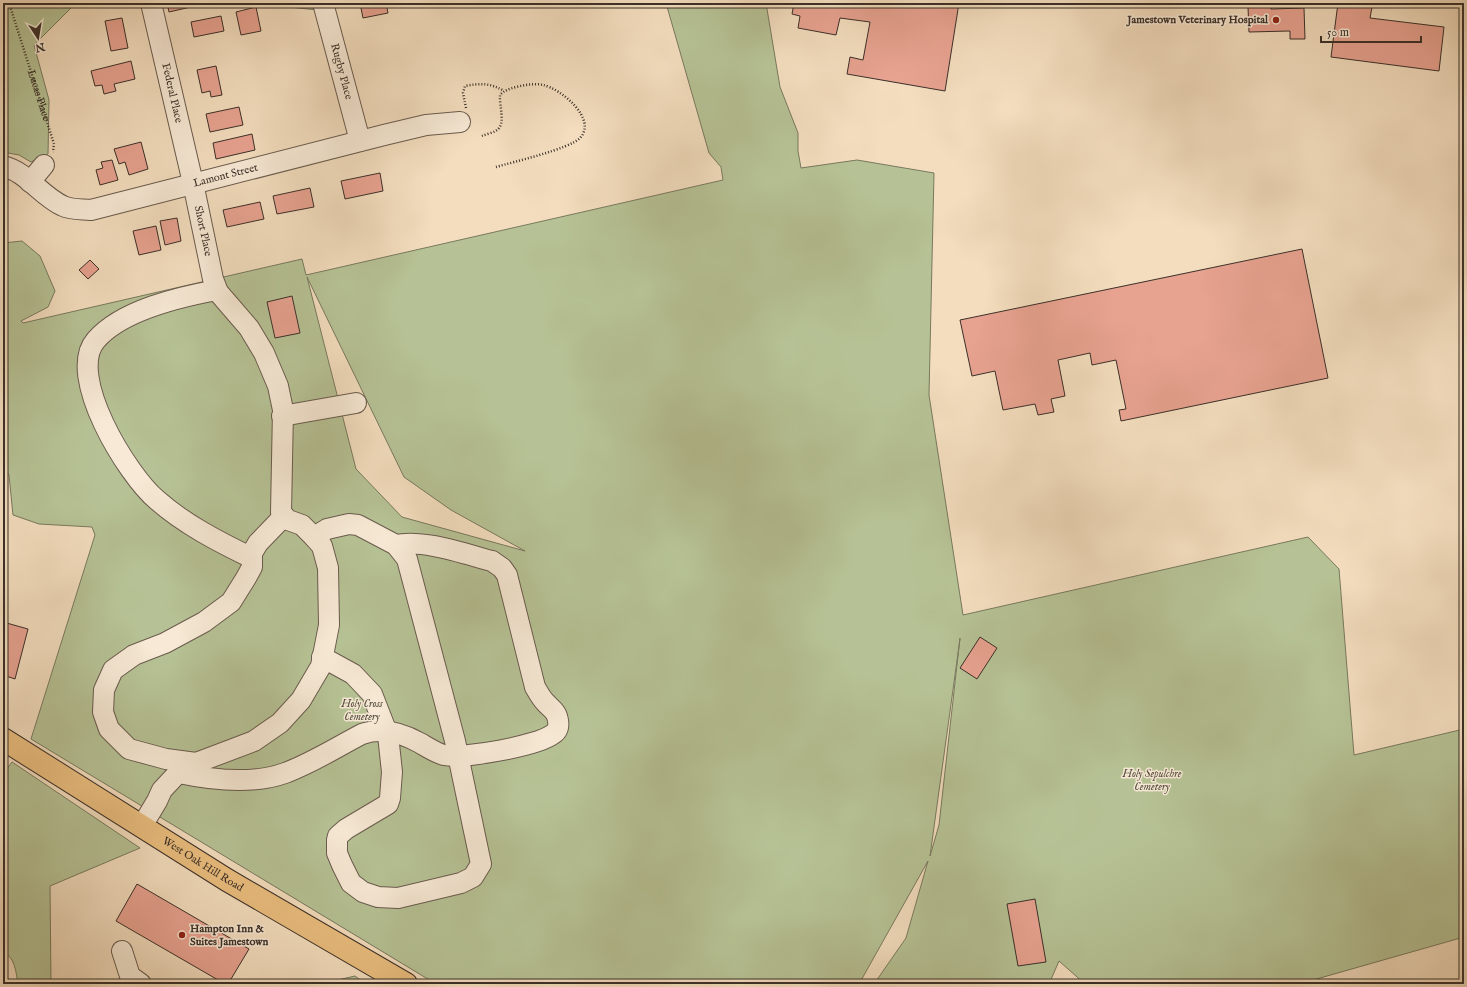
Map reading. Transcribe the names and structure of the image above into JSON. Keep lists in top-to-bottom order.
{
  "streets": {
    "main road": ["West Oak Hill Road"],
    "street": [
      "Rugby Place",
      "Federal Place",
      "Lamont Street",
      "Short Place"
    ],
    "path": ["Lucas Place"]
  },
  "crossings": [
    ["Rugby Place", "Lamont Street"],
    ["Federal Place", "Lamont Street"],
    ["Federal Place", "Short Place"],
    ["Lamont Street", "Short Place"]
  ],
  "parks": ["Holy Cross Cemetery", "Holy Sepulchre Cemetery"],
  "places": ["Jamestown Veterinary Hospital", "Hampton Inn & Suites Jamestown"],
  "scale_bar": "50 m",
  "north": "bottom"
}
